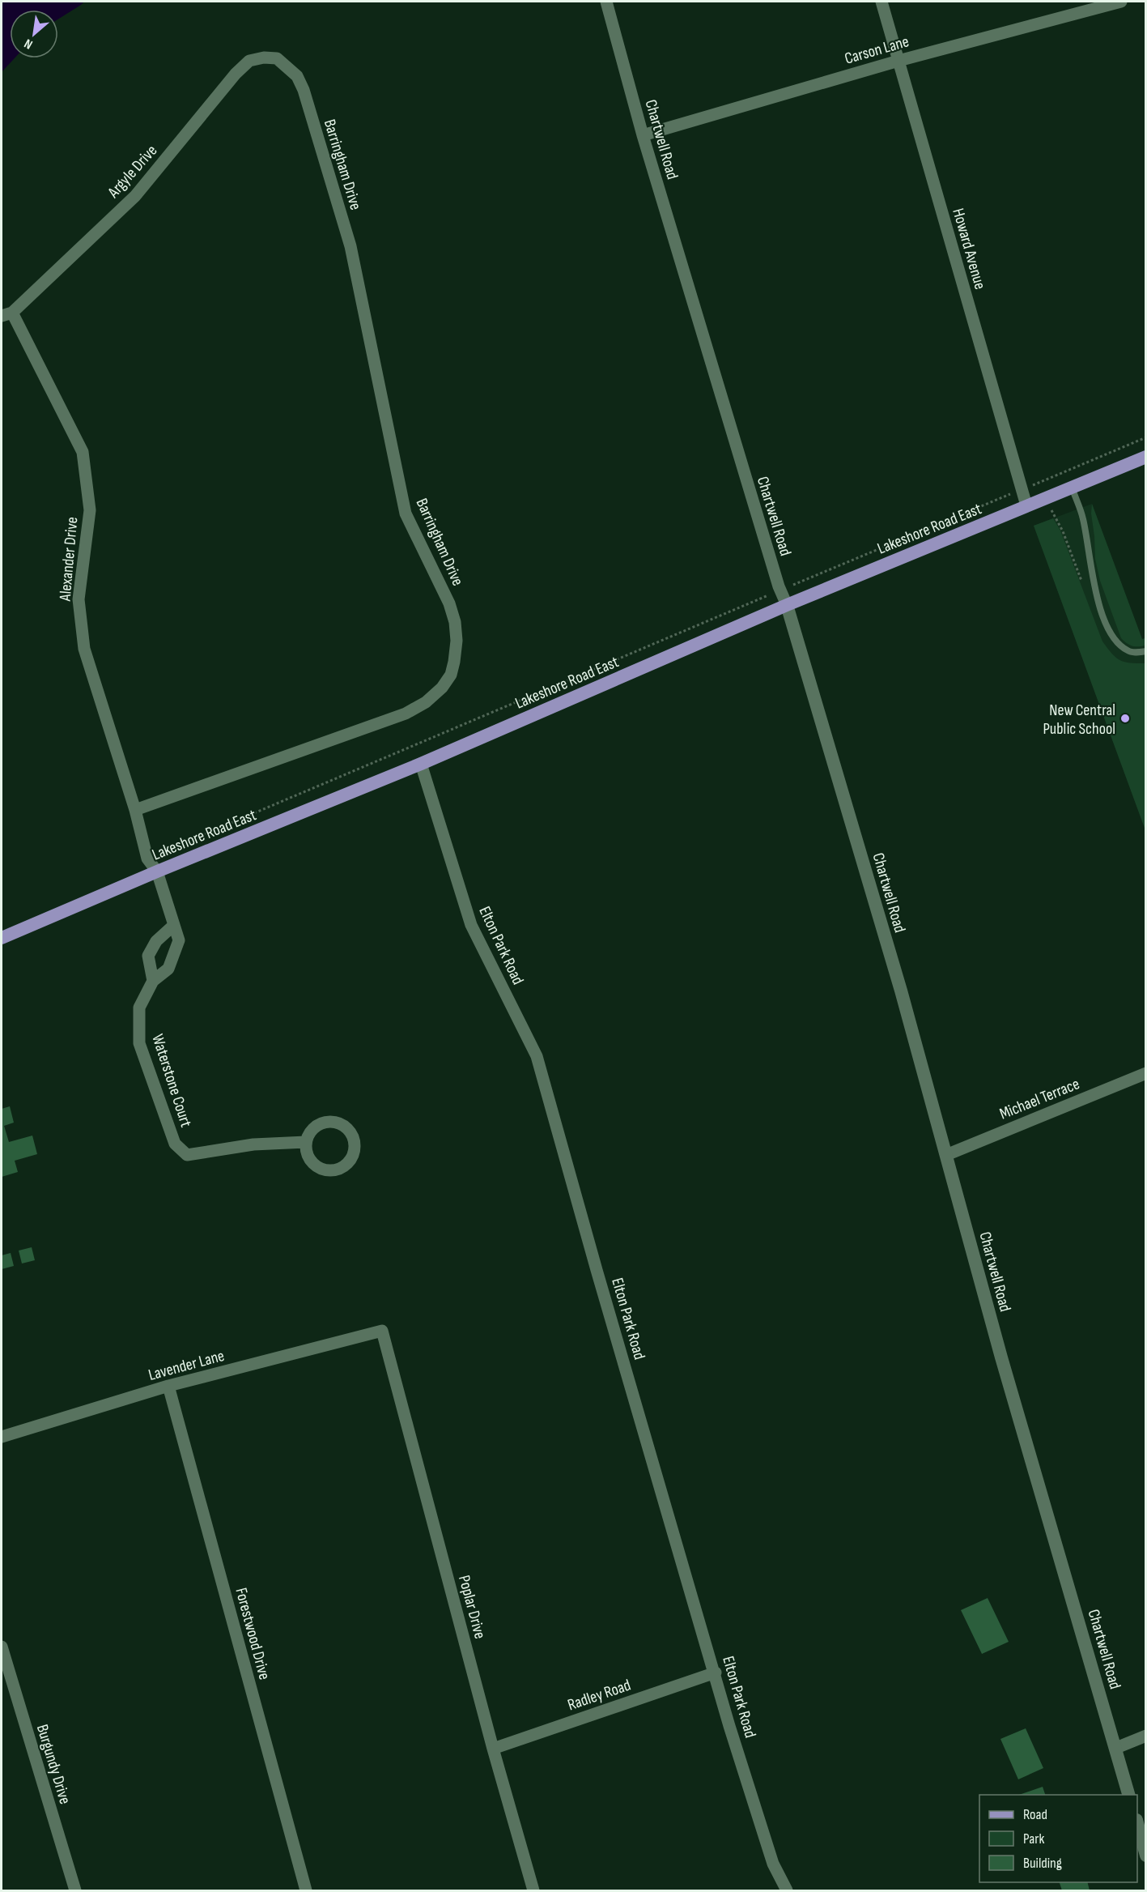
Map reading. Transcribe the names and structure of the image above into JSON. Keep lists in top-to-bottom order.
{
  "streets": {
    "main road": ["Lakeshore Road East"],
    "street": [
      "Carson Lane",
      "Chartwell Road",
      "Barringham Drive",
      "Argyle Drive",
      "Howard Avenue",
      "Alexander Drive",
      "Elton Park Road",
      "Waterstone Court",
      "Michael Terrace",
      "Lavender Lane",
      "Poplar Drive",
      "Forestwood Drive",
      "Radley Road",
      "Burgundy Drive"
    ]
  },
  "crossings": [
    ["Carson Lane", "Chartwell Road"],
    ["Carson Lane", "Howard Avenue"],
    ["Chartwell Road", "Lakeshore Road East"],
    ["Chartwell Road", "Michael Terrace"],
    ["Barringham Drive", "Argyle Drive"],
    ["Barringham Drive", "Alexander Drive"],
    ["Argyle Drive", "Alexander Drive"],
    ["Howard Avenue", "Lakeshore Road East"],
    ["Lakeshore Road East", "Alexander Drive"],
    ["Lakeshore Road East", "Elton Park Road"],
    ["Lakeshore Road East", "Waterstone Court"],
    ["Alexander Drive", "Waterstone Court"],
    ["Elton Park Road", "Radley Road"],
    ["Lavender Lane", "Poplar Drive"],
    ["Lavender Lane", "Forestwood Drive"],
    ["Poplar Drive", "Radley Road"]
  ],
  "places": ["New Central Public School"],
  "legend": ["Road", "Park", "Building"],
  "north": "bottom left"
}
